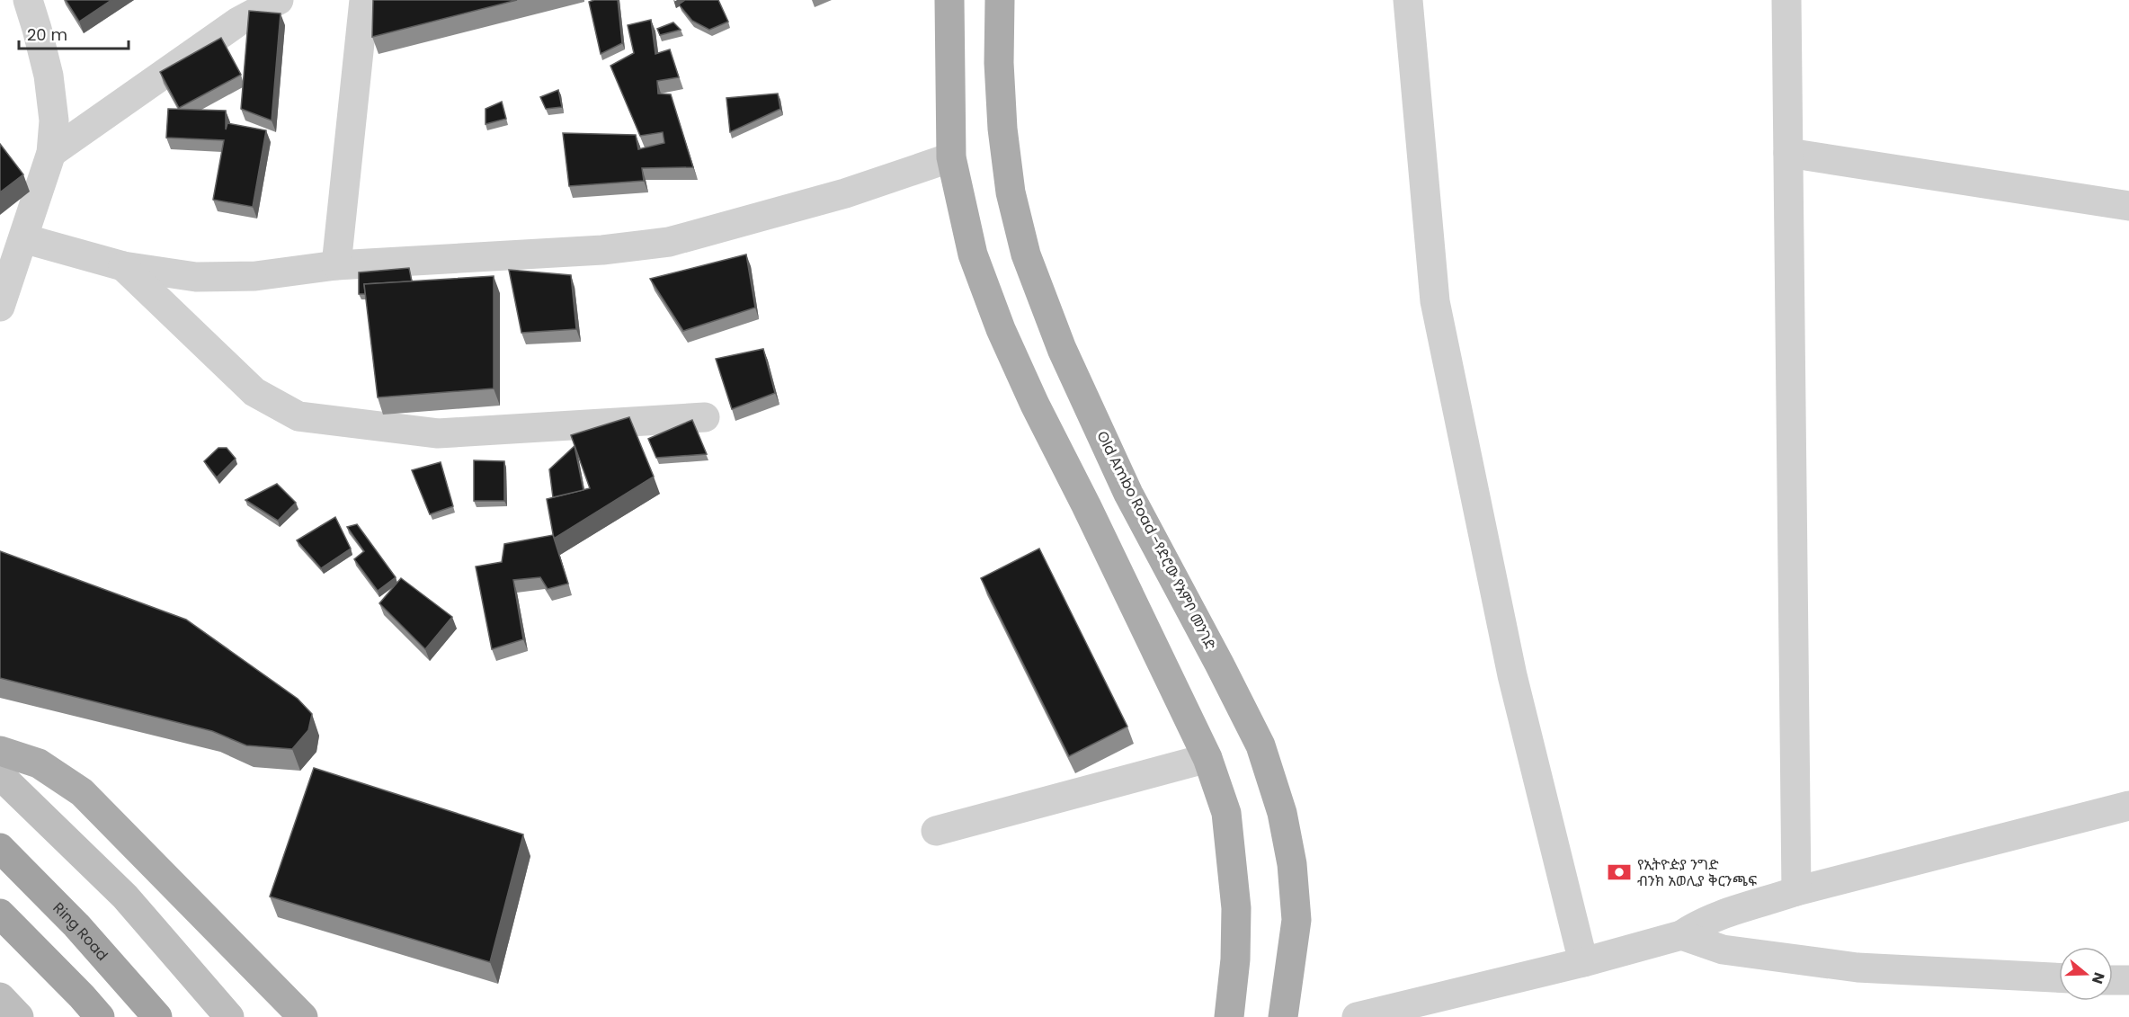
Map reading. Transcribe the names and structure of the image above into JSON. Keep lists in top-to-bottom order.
{
  "streets": {
    "highway": ["Ring Road"],
    "main road": ["Old Ambo Road -የድሮው የአምቦ መንገድ"]
  },
  "places": {
    "bank": ["የኢትዮዽያ ንግድ ብንክ አወሊያ ቅርንጫፍ"]
  },
  "scale_bar": "20 m",
  "north": "right"
}
